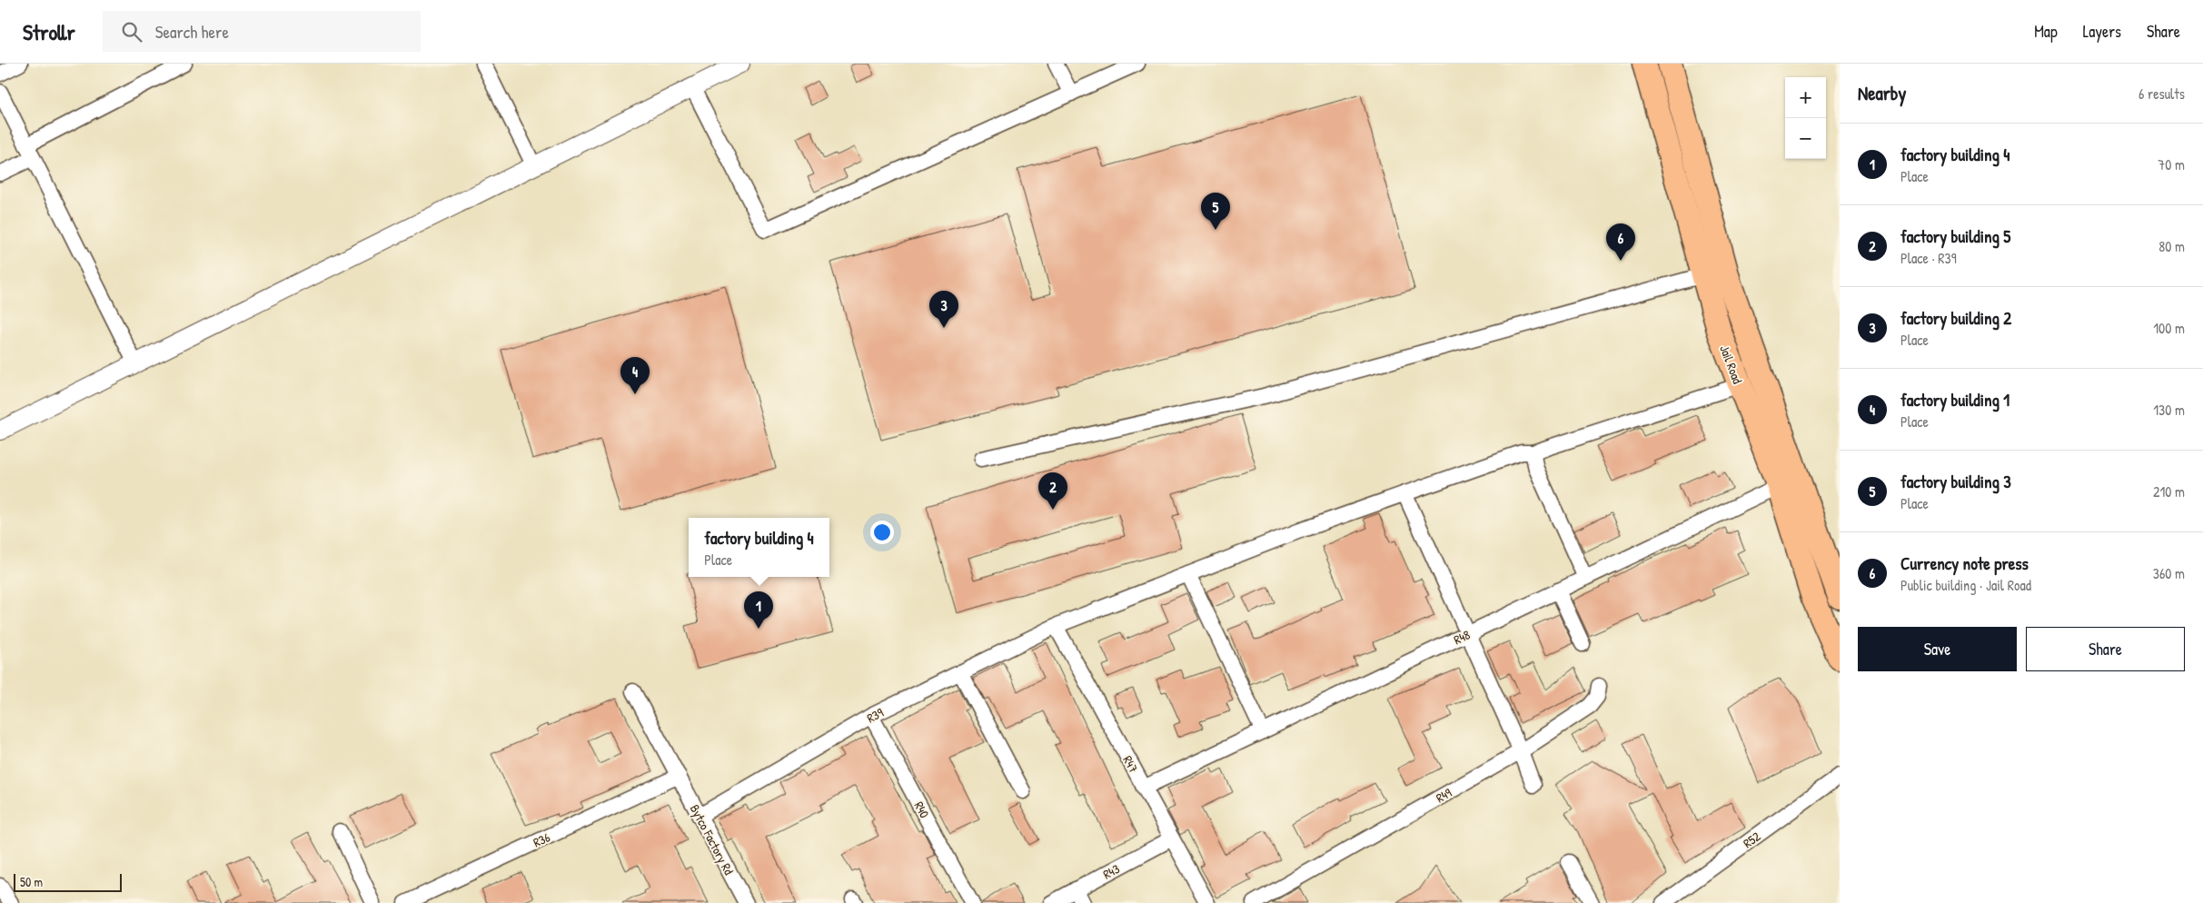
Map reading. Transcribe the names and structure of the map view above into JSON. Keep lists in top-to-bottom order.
{
  "streets": {
    "main road": ["Jail Road"],
    "street": [
      "R48",
      "R39",
      "R47",
      "R49",
      "R40",
      "R36",
      "Bytco Factory Rd",
      "R52",
      "R43"
    ]
  },
  "crossings": [
    ["Jail Road", "R48"],
    ["Jail Road", "R39"],
    ["R48", "R47"],
    ["R39", "R47"],
    ["R39", "R40"],
    ["R39", "Bytco Factory Rd"],
    ["R47", "R43"],
    ["R36", "Bytco Factory Rd"]
  ],
  "scale_bar": "50 m",
  "page": {
    "header": "Strollr",
    "search": "Search here",
    "nav": ["Map", "Layers", "Share"],
    "heading": ["Nearby", "6 results"],
    "map_buttons": ["+", "−"],
    "list": [
      {
        "mark": "1",
        "name": "factory building 4",
        "note": "Place",
        "value": "70 m"
      },
      {
        "mark": "2",
        "name": "factory building 5",
        "note": "Place · R39",
        "value": "80 m"
      },
      {
        "mark": "3",
        "name": "factory building 2",
        "note": "Place",
        "value": "100 m"
      },
      {
        "mark": "4",
        "name": "factory building 1",
        "note": "Place",
        "value": "130 m"
      },
      {
        "mark": "5",
        "name": "factory building 3",
        "note": "Place",
        "value": "210 m"
      },
      {
        "mark": "6",
        "name": "Currency note press",
        "note": "Public building · Jail Road",
        "value": "360 m"
      }
    ],
    "pins": [
      "5",
      "6",
      "3",
      "4",
      "2",
      "1"
    ],
    "popup": ["factory building 4", "Place"],
    "buttons": ["Save", "Share"],
    "scale": "50 m"
  }
}
